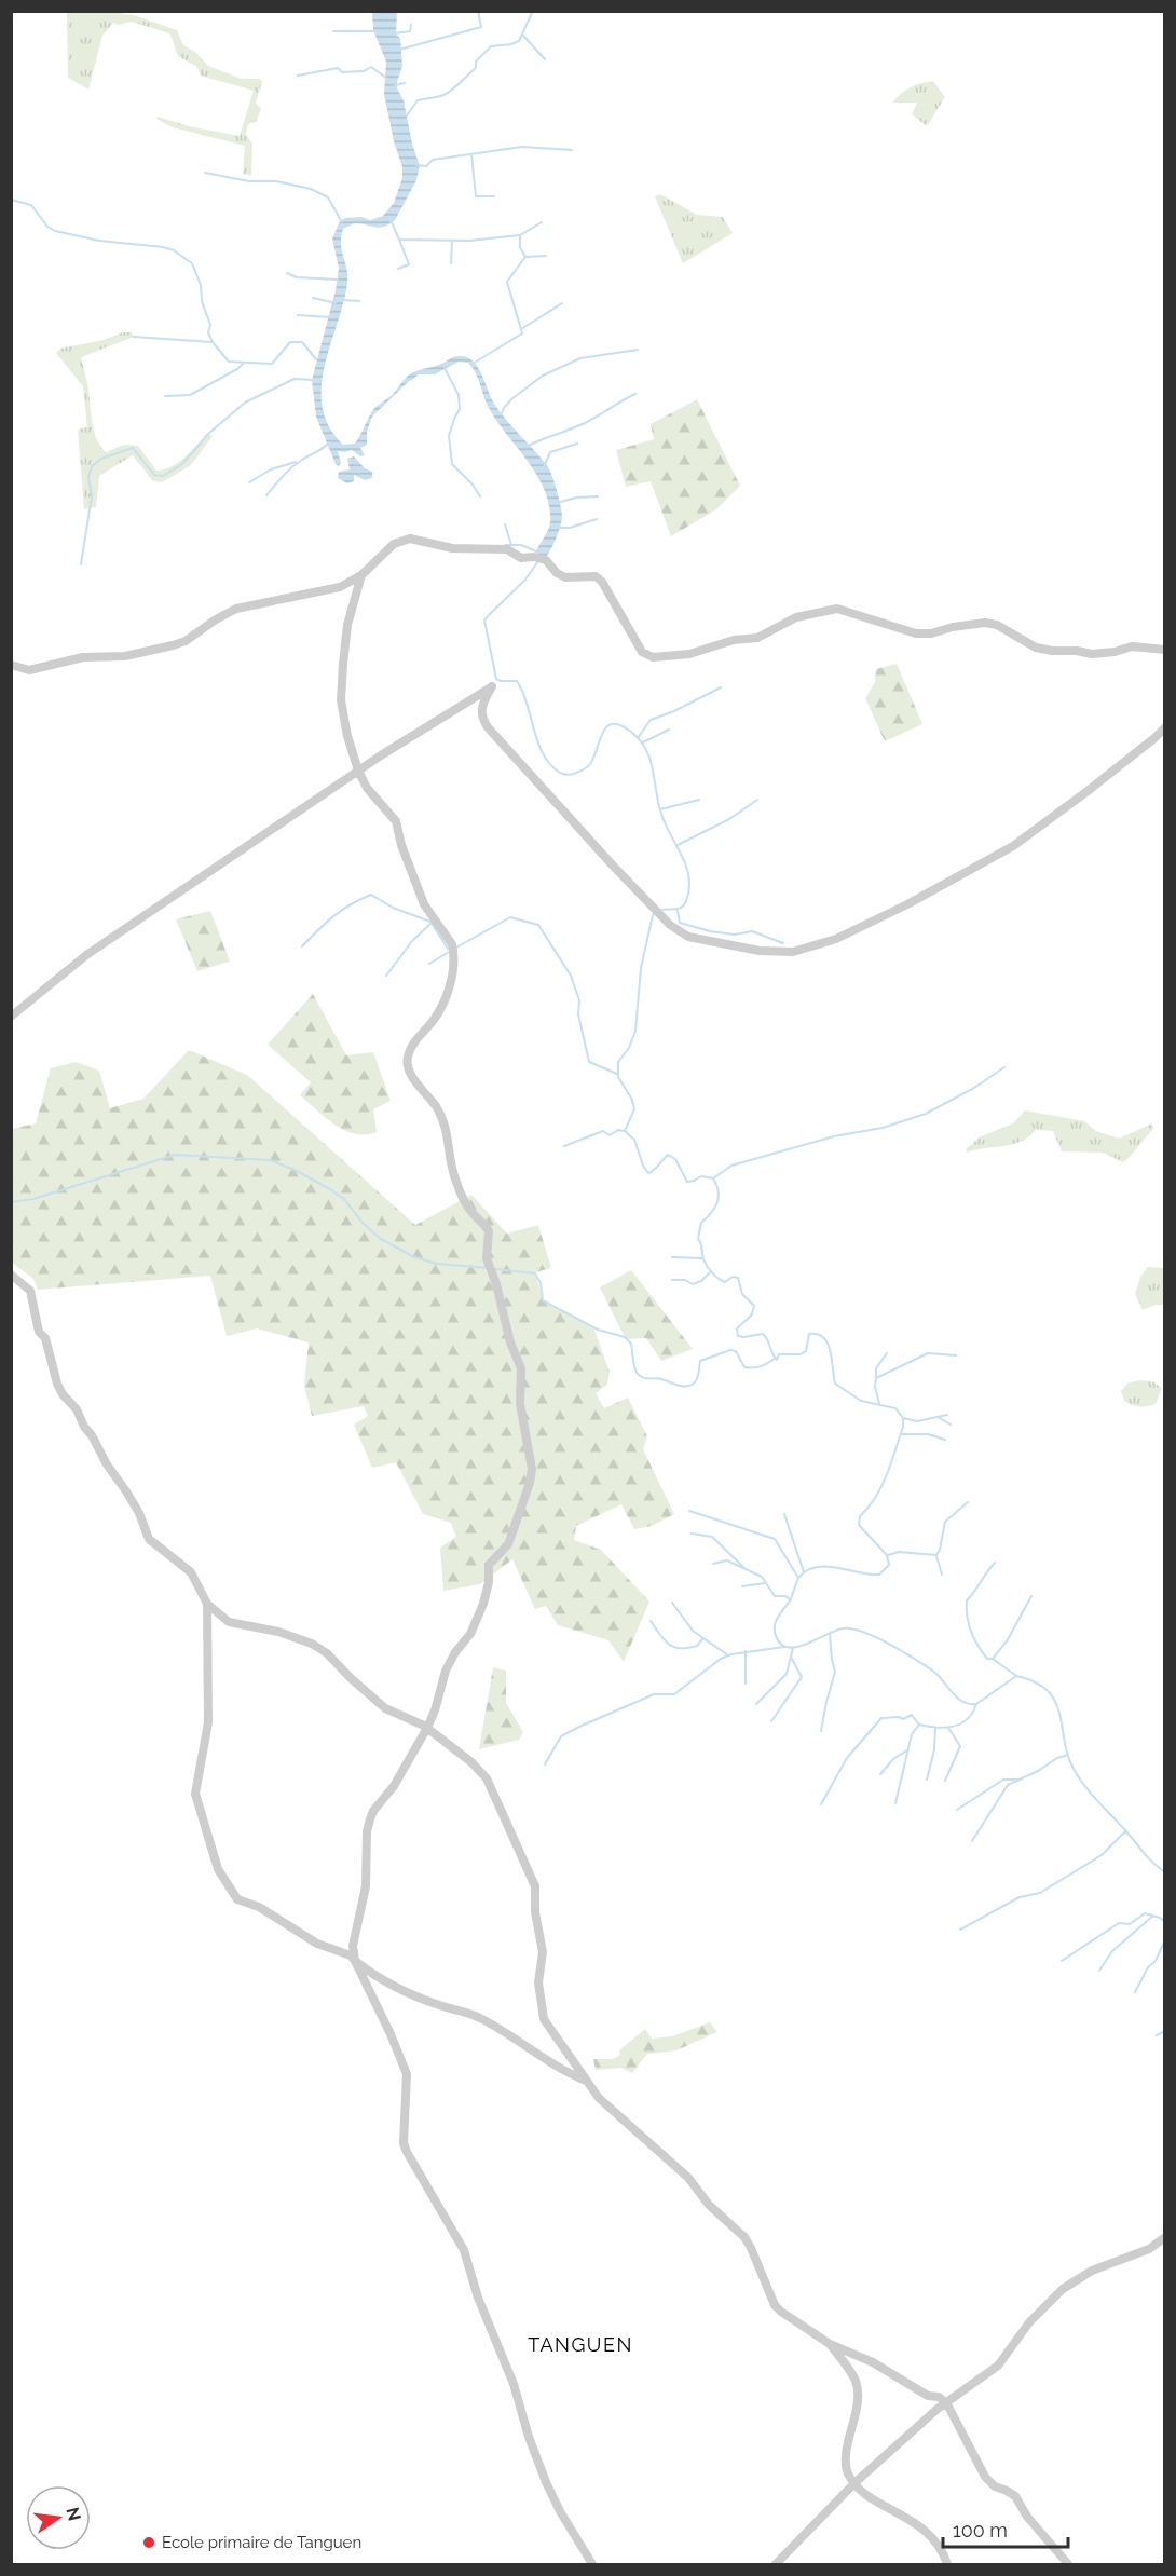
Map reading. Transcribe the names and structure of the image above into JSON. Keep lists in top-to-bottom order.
{
  "districts": ["TANGUEN"],
  "places": ["Ecole primaire de Tanguen"],
  "scale_bar": "100 m",
  "north": "right"
}
